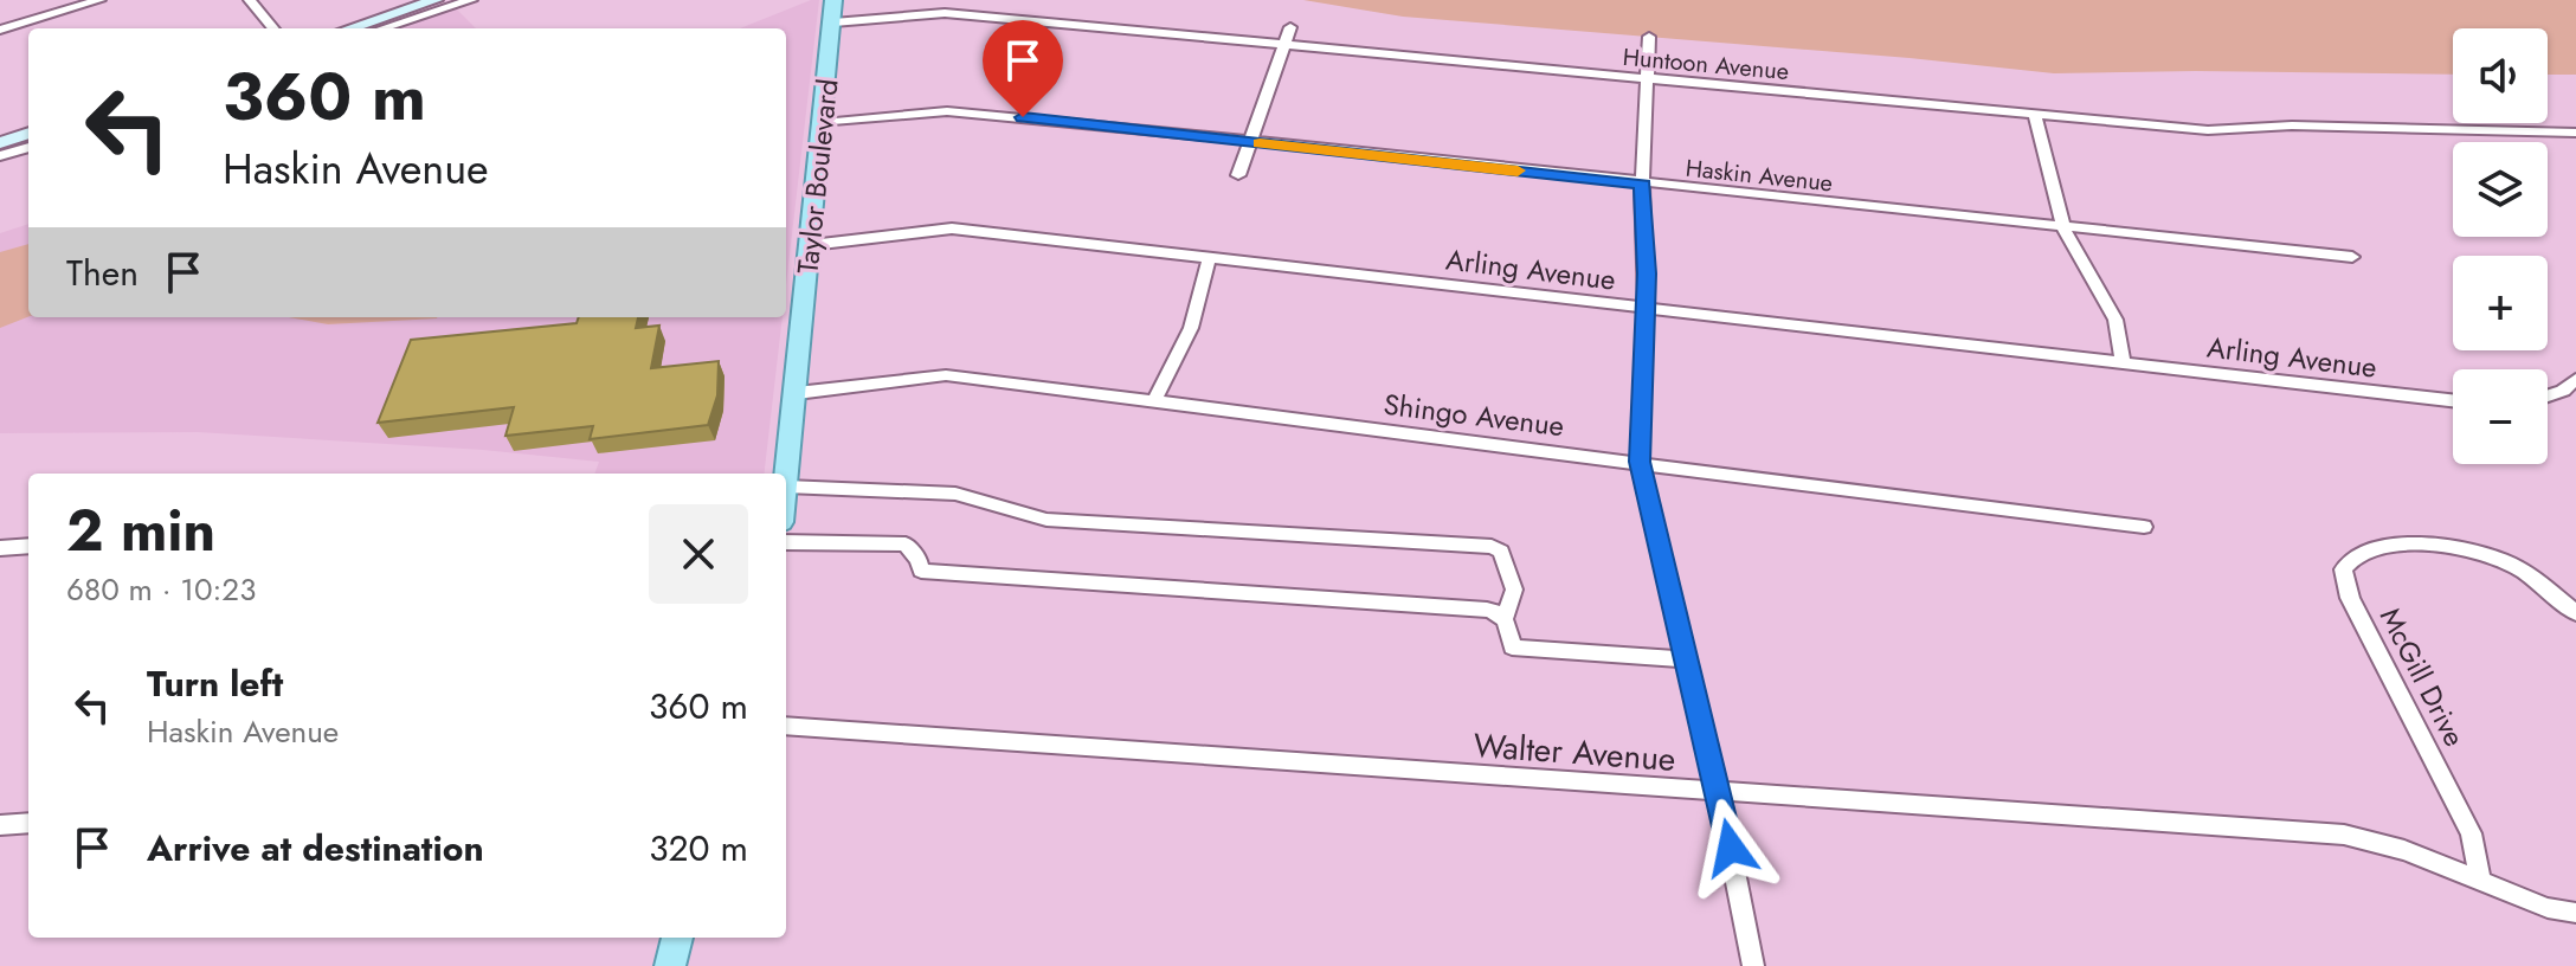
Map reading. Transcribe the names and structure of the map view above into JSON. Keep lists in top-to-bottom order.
{
  "streets": {
    "main road": ["Taylor Boulevard"],
    "street": [
      "Huntoon Avenue",
      "Haskin Avenue",
      "Arling Avenue",
      "Shingo Avenue",
      "McGill Drive",
      "Walter Avenue"
    ]
  },
  "crossings": [
    ["Huntoon Avenue", "Taylor Boulevard"],
    ["Haskin Avenue", "Taylor Boulevard"],
    ["Taylor Boulevard", "Arling Avenue"],
    ["Taylor Boulevard", "Shingo Avenue"],
    ["McGill Drive", "Walter Avenue"]
  ],
  "page": {
    "map_buttons": ["+", "−"],
    "turn": ["360 m", "Haskin Avenue"],
    "then": "Then",
    "heading": ["2 min", "680 m · 10:23"],
    "list": [
      {
        "name": "Turn left",
        "note": "Haskin Avenue",
        "value": "360 m"
      },
      {
        "name": "Arrive at destination",
        "value": "320 m"
      }
    ]
  }
}
